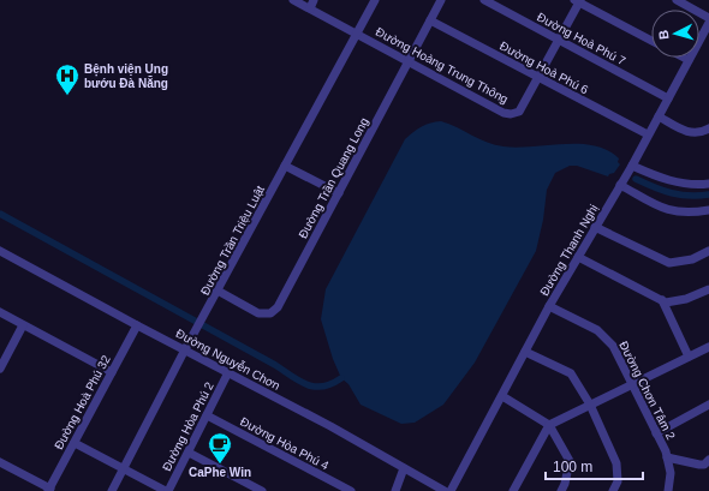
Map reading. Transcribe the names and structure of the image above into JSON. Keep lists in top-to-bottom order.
{
  "streets": {
    "street": [
      "Đường Hoà Phú 7",
      "Đường Hoàng Trung Thông",
      "Đường Hoà Phú 6",
      "Đường Trần Quang Long",
      "Đường Trần Triệu Luật",
      "Đường Thanh Nghị",
      "Đường Nguyễn Chơn",
      "Đường Chơn Tâm 2",
      "Đường Hoà Phú 32",
      "Đường Hòa Phú 2",
      "Đường Hòa Phú 4"
    ]
  },
  "crossings": [
    ["Đường Hoà Phú 7", "Đường Hoàng Trung Thông"],
    ["Đường Hoà Phú 7", "Đường Thanh Nghị"],
    ["Đường Hoàng Trung Thông", "Đường Hoà Phú 6"],
    ["Đường Hoàng Trung Thông", "Đường Trần Quang Long"],
    ["Đường Hoàng Trung Thông", "Đường Trần Triệu Luật"],
    ["Đường Hoà Phú 6", "Đường Trần Quang Long"],
    ["Đường Hoà Phú 6", "Đường Thanh Nghị"],
    ["Đường Trần Quang Long", "Đường Trần Triệu Luật"],
    ["Đường Trần Triệu Luật", "Đường Nguyễn Chơn"],
    ["Đường Thanh Nghị", "Đường Chơn Tâm 2"],
    ["Đường Nguyễn Chơn", "Đường Hoà Phú 32"],
    ["Đường Nguyễn Chơn", "Đường Hòa Phú 2"],
    ["Đường Hòa Phú 2", "Đường Hòa Phú 4"]
  ],
  "places": {
    "hospital": ["Bệnh viện Ung bướu Đà Nẵng"],
    "cafe": ["CaPhe Win"]
  },
  "scale_bar": "100 m",
  "north": "left"
}
